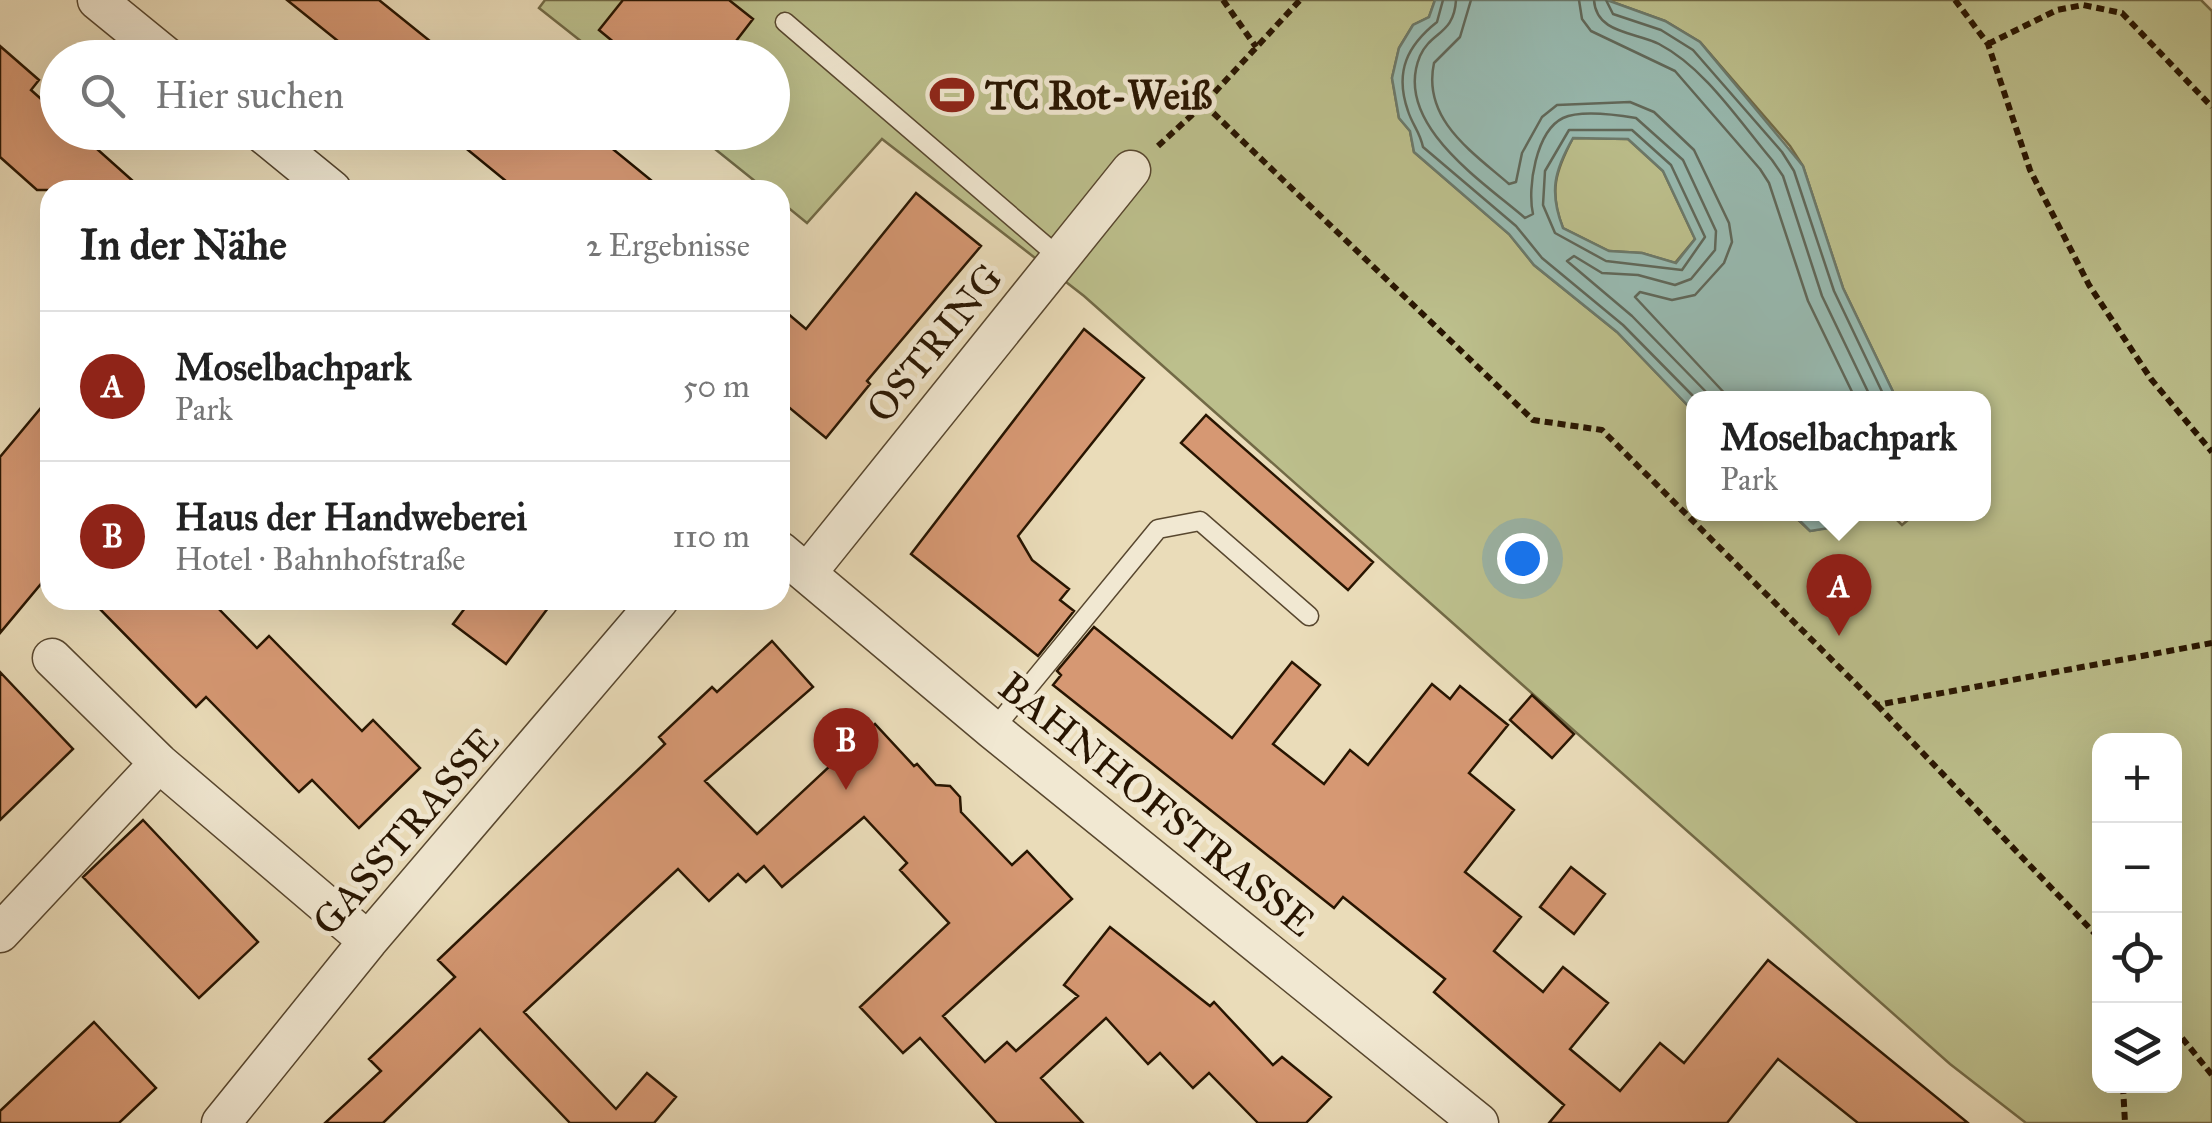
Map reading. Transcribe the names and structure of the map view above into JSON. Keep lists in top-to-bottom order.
{
  "streets": {
    "street": ["OSTRING", "BAHNHOFSTRASSE", "GASSTRASSE"]
  },
  "crossings": [
    ["OSTRING", "BAHNHOFSTRASSE"]
  ],
  "places": {
    "sports": ["TC Rot-Weiß"]
  },
  "page": {
    "search": "Hier suchen",
    "heading": ["In der Nähe", "2 Ergebnisse"],
    "list": [
      {
        "mark": "A",
        "name": "Moselbachpark",
        "note": "Park",
        "value": "50 m"
      },
      {
        "mark": "B",
        "name": "Haus der Handweberei",
        "note": "Hotel · Bahnhofstraße",
        "value": "110 m"
      }
    ],
    "popup": ["Moselbachpark", "Park"],
    "pins": ["A", "B"],
    "map_buttons": ["+", "−"]
  }
}
